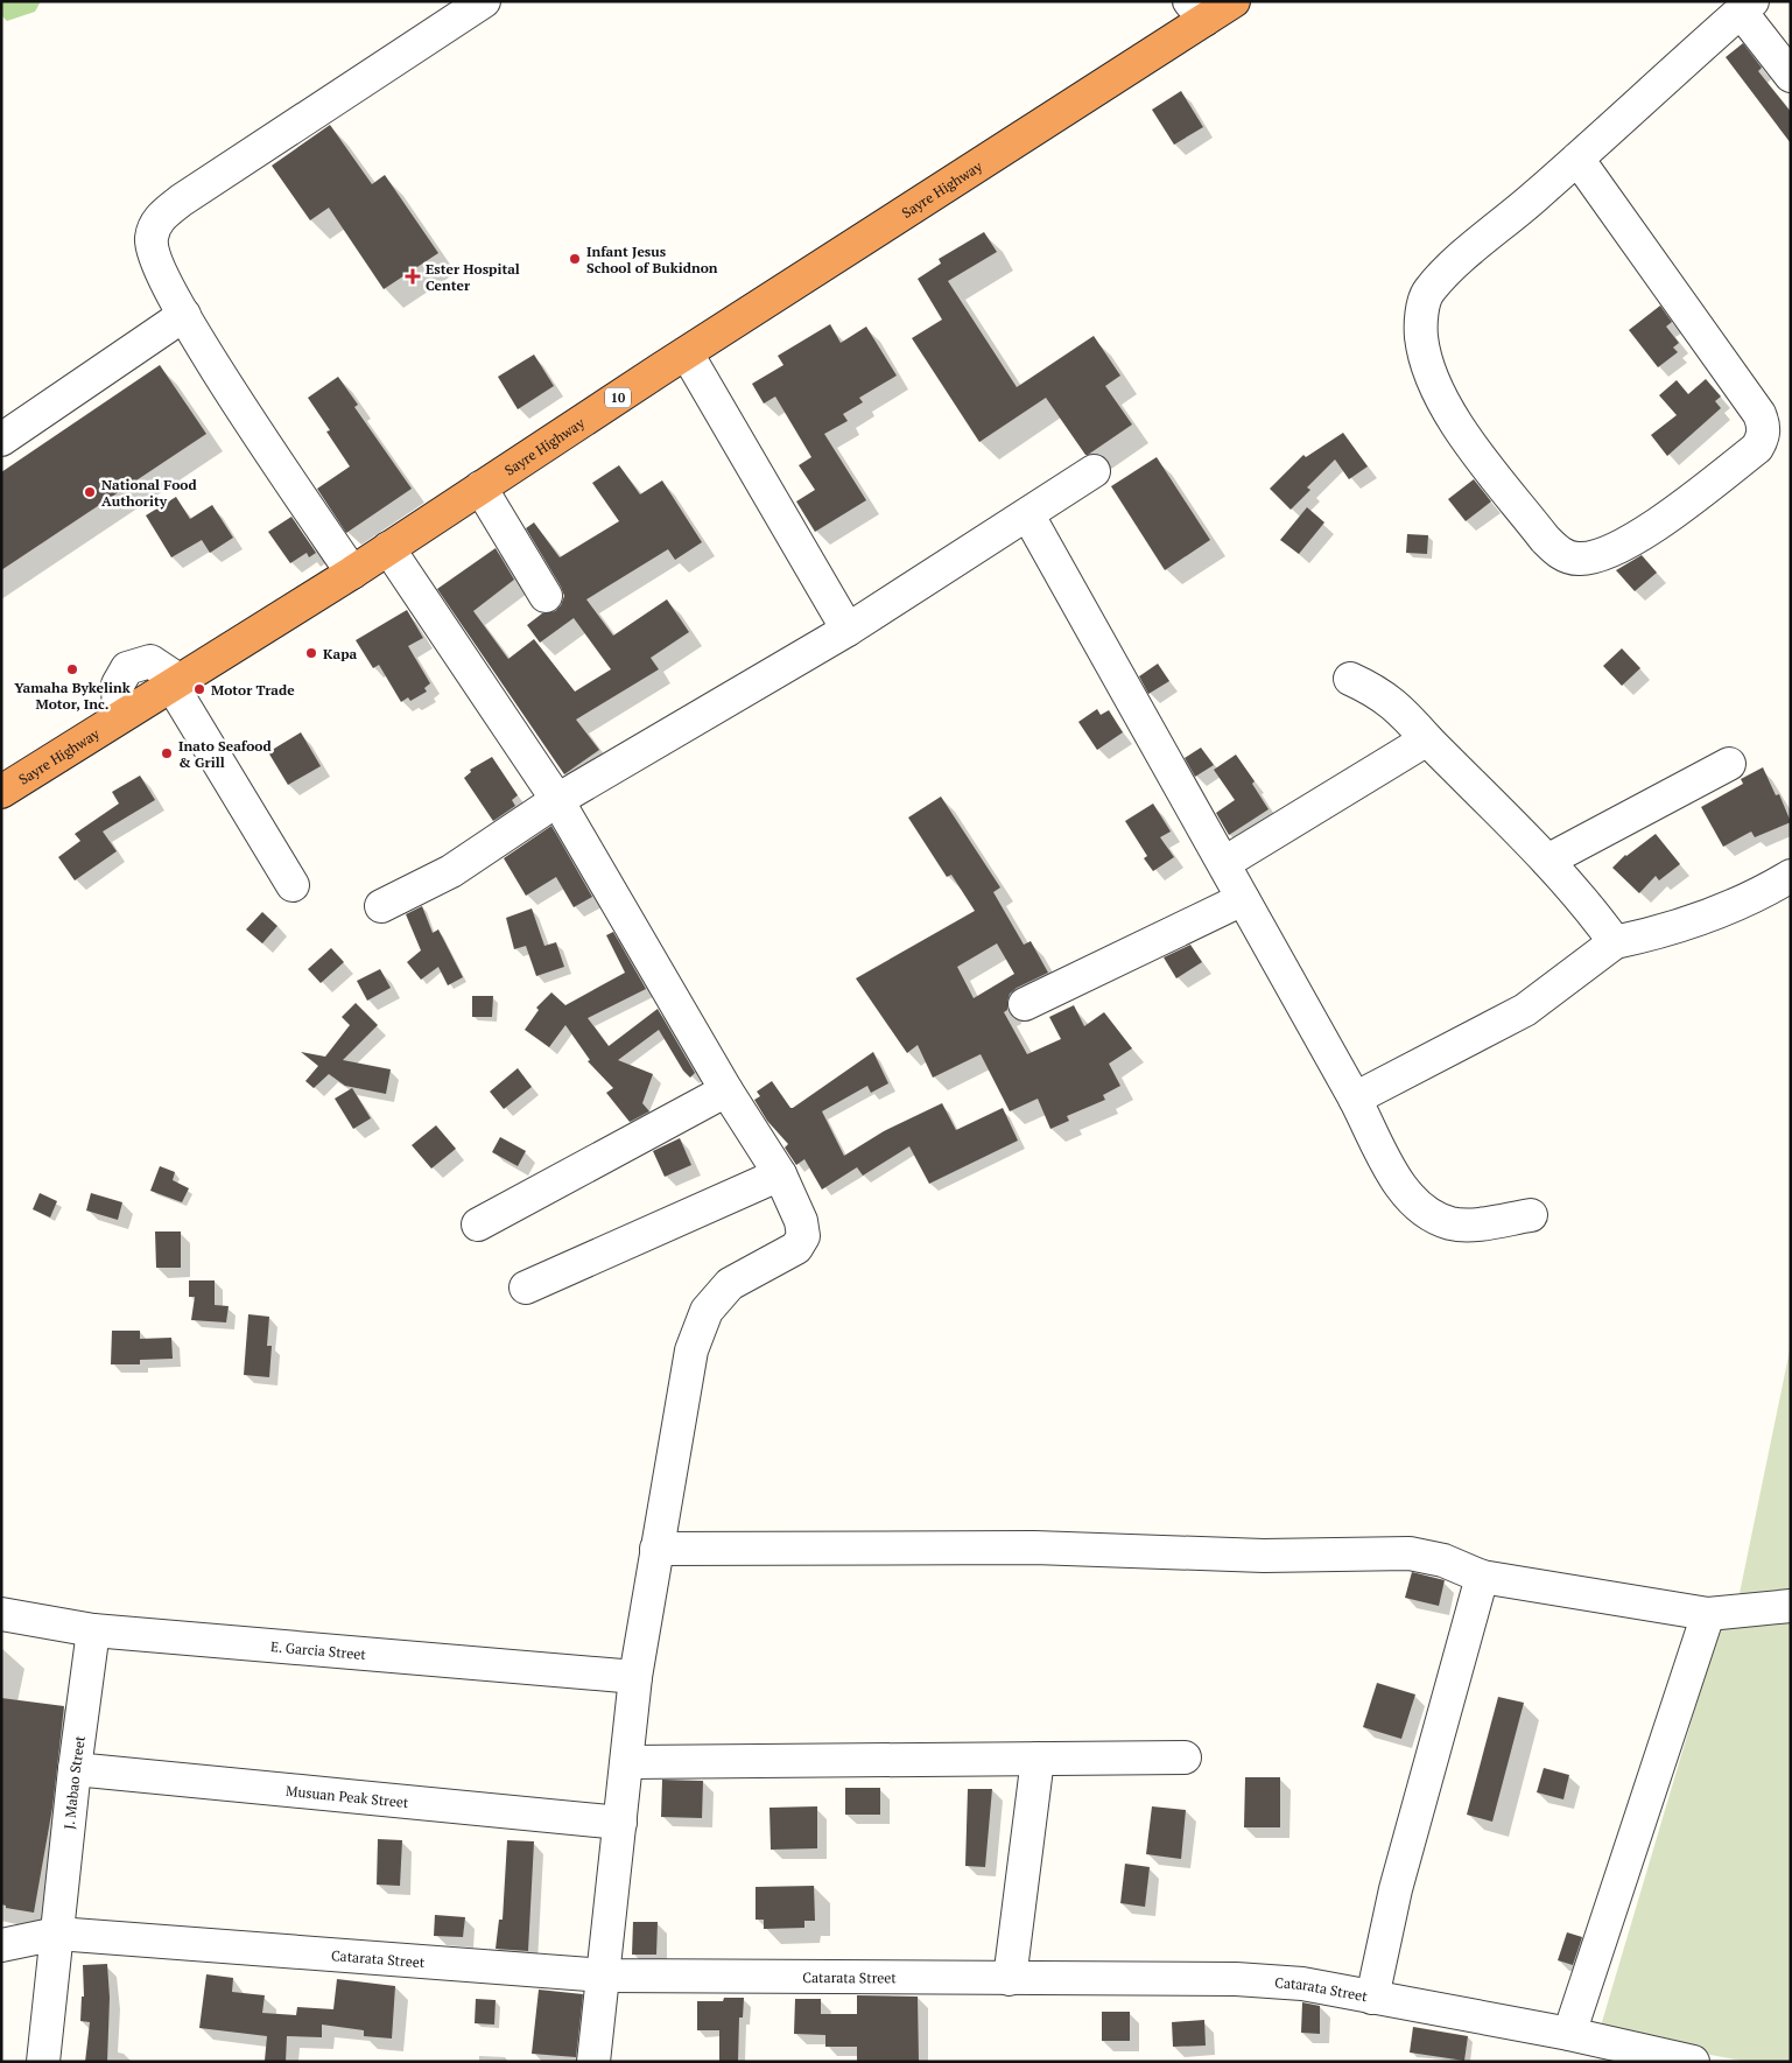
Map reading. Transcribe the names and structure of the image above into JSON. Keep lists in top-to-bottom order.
{
  "streets": {
    "highway": ["Sayre Highway", "10"],
    "street": [
      "E. Garcia Street",
      "J. Mabao Street",
      "Musuan Peak Street",
      "Catarata Street"
    ]
  },
  "crossings": [
    ["E. Garcia Street", "J. Mabao Street"],
    ["J. Mabao Street", "Musuan Peak Street"],
    ["J. Mabao Street", "Catarata Street"]
  ],
  "places": {
    "other": [
      "Infant Jesus School of Bukidnon",
      "National Food Authority",
      "Kapa",
      "Yamaha Bykelink Motor, Inc.",
      "Motor Trade",
      "Inato Seafood & Grill"
    ],
    "health": ["Ester Hospital Center"]
  }
}
